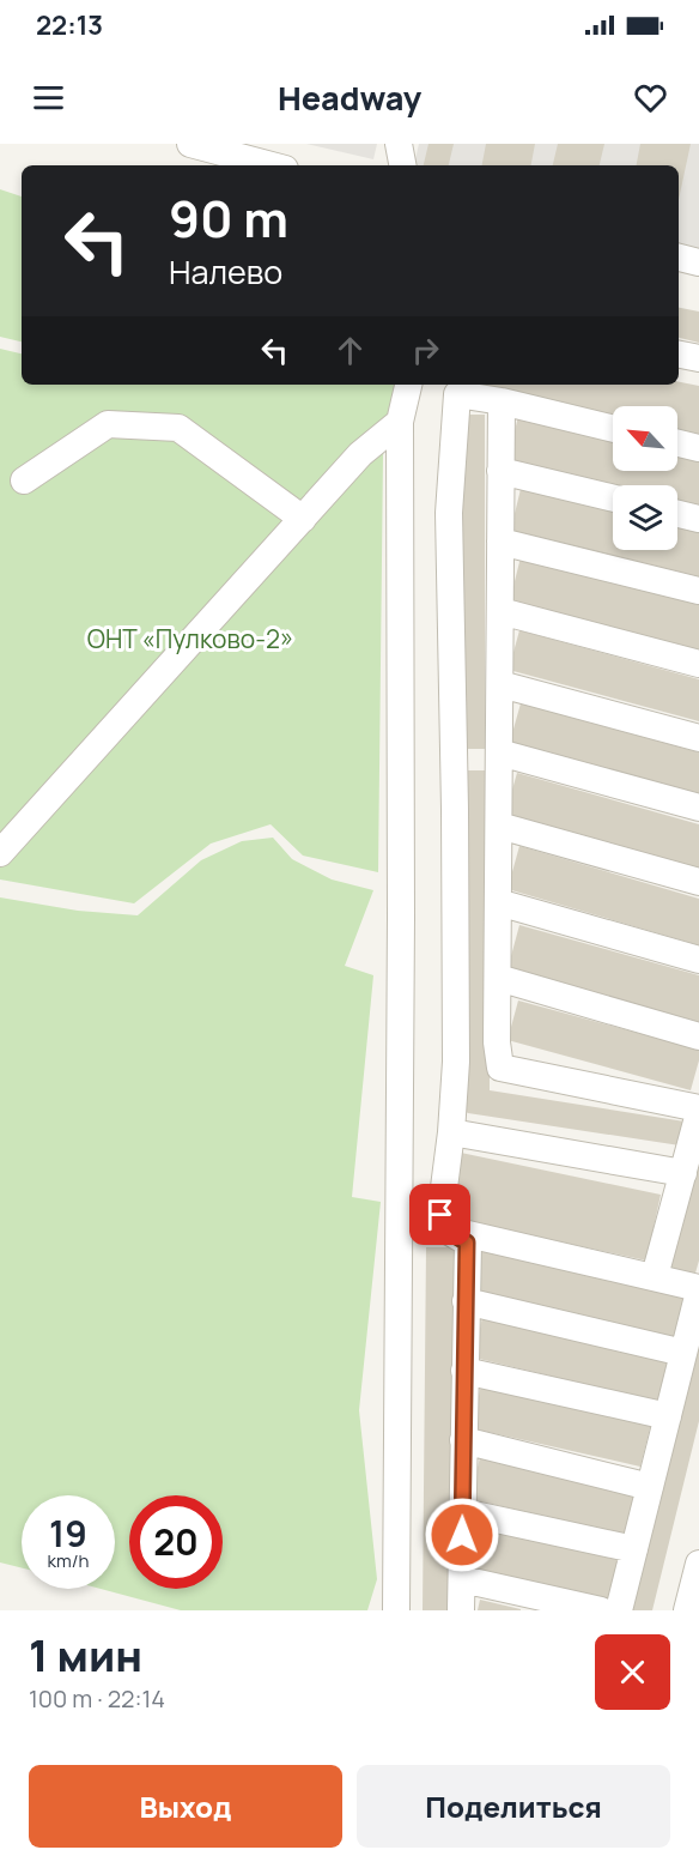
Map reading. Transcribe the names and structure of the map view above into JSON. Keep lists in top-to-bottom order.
{
  "parks": ["ОНТ «Пулково-2»"],
  "north": "top left",
  "page": {
    "status": "22:13",
    "header": "Headway",
    "turn": ["90 m", "Налево"],
    "speed": "19 km/h",
    "limit": "20",
    "heading": ["1 мин", "100 m · 22:14"],
    "buttons": ["Выход", "Поделиться"]
  }
}
